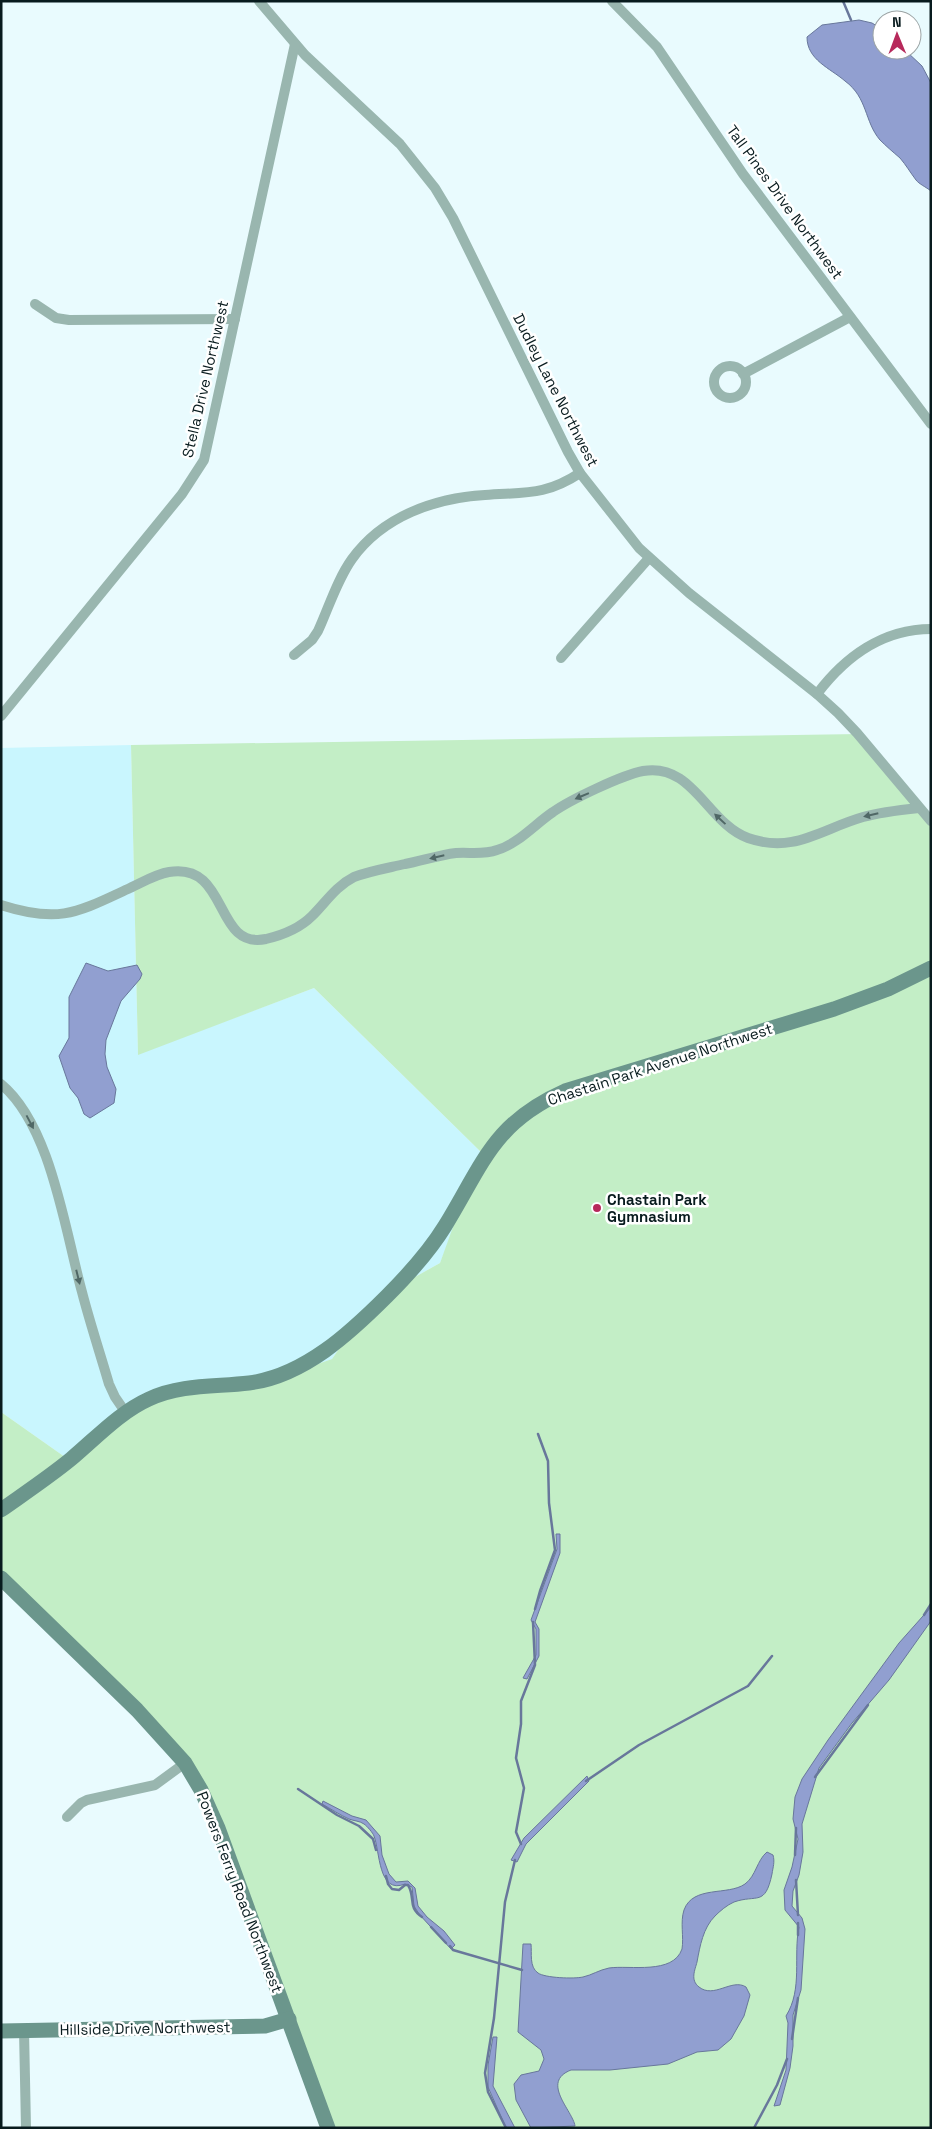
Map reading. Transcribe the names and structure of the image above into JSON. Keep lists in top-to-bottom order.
{
  "streets": {
    "street": [
      "Tall Pines Drive Northwest",
      "Stella Drive Northwest",
      "Dudley Lane Northwest",
      "Chastain Park Avenue Northwest",
      "Powers Ferry Road Northwest",
      "Hillside Drive Northwest"
    ]
  },
  "crossings": [
    ["Stella Drive Northwest", "Dudley Lane Northwest"],
    ["Powers Ferry Road Northwest", "Hillside Drive Northwest"]
  ],
  "places": ["Chastain Park Gymnasium"],
  "north": "top"
}
